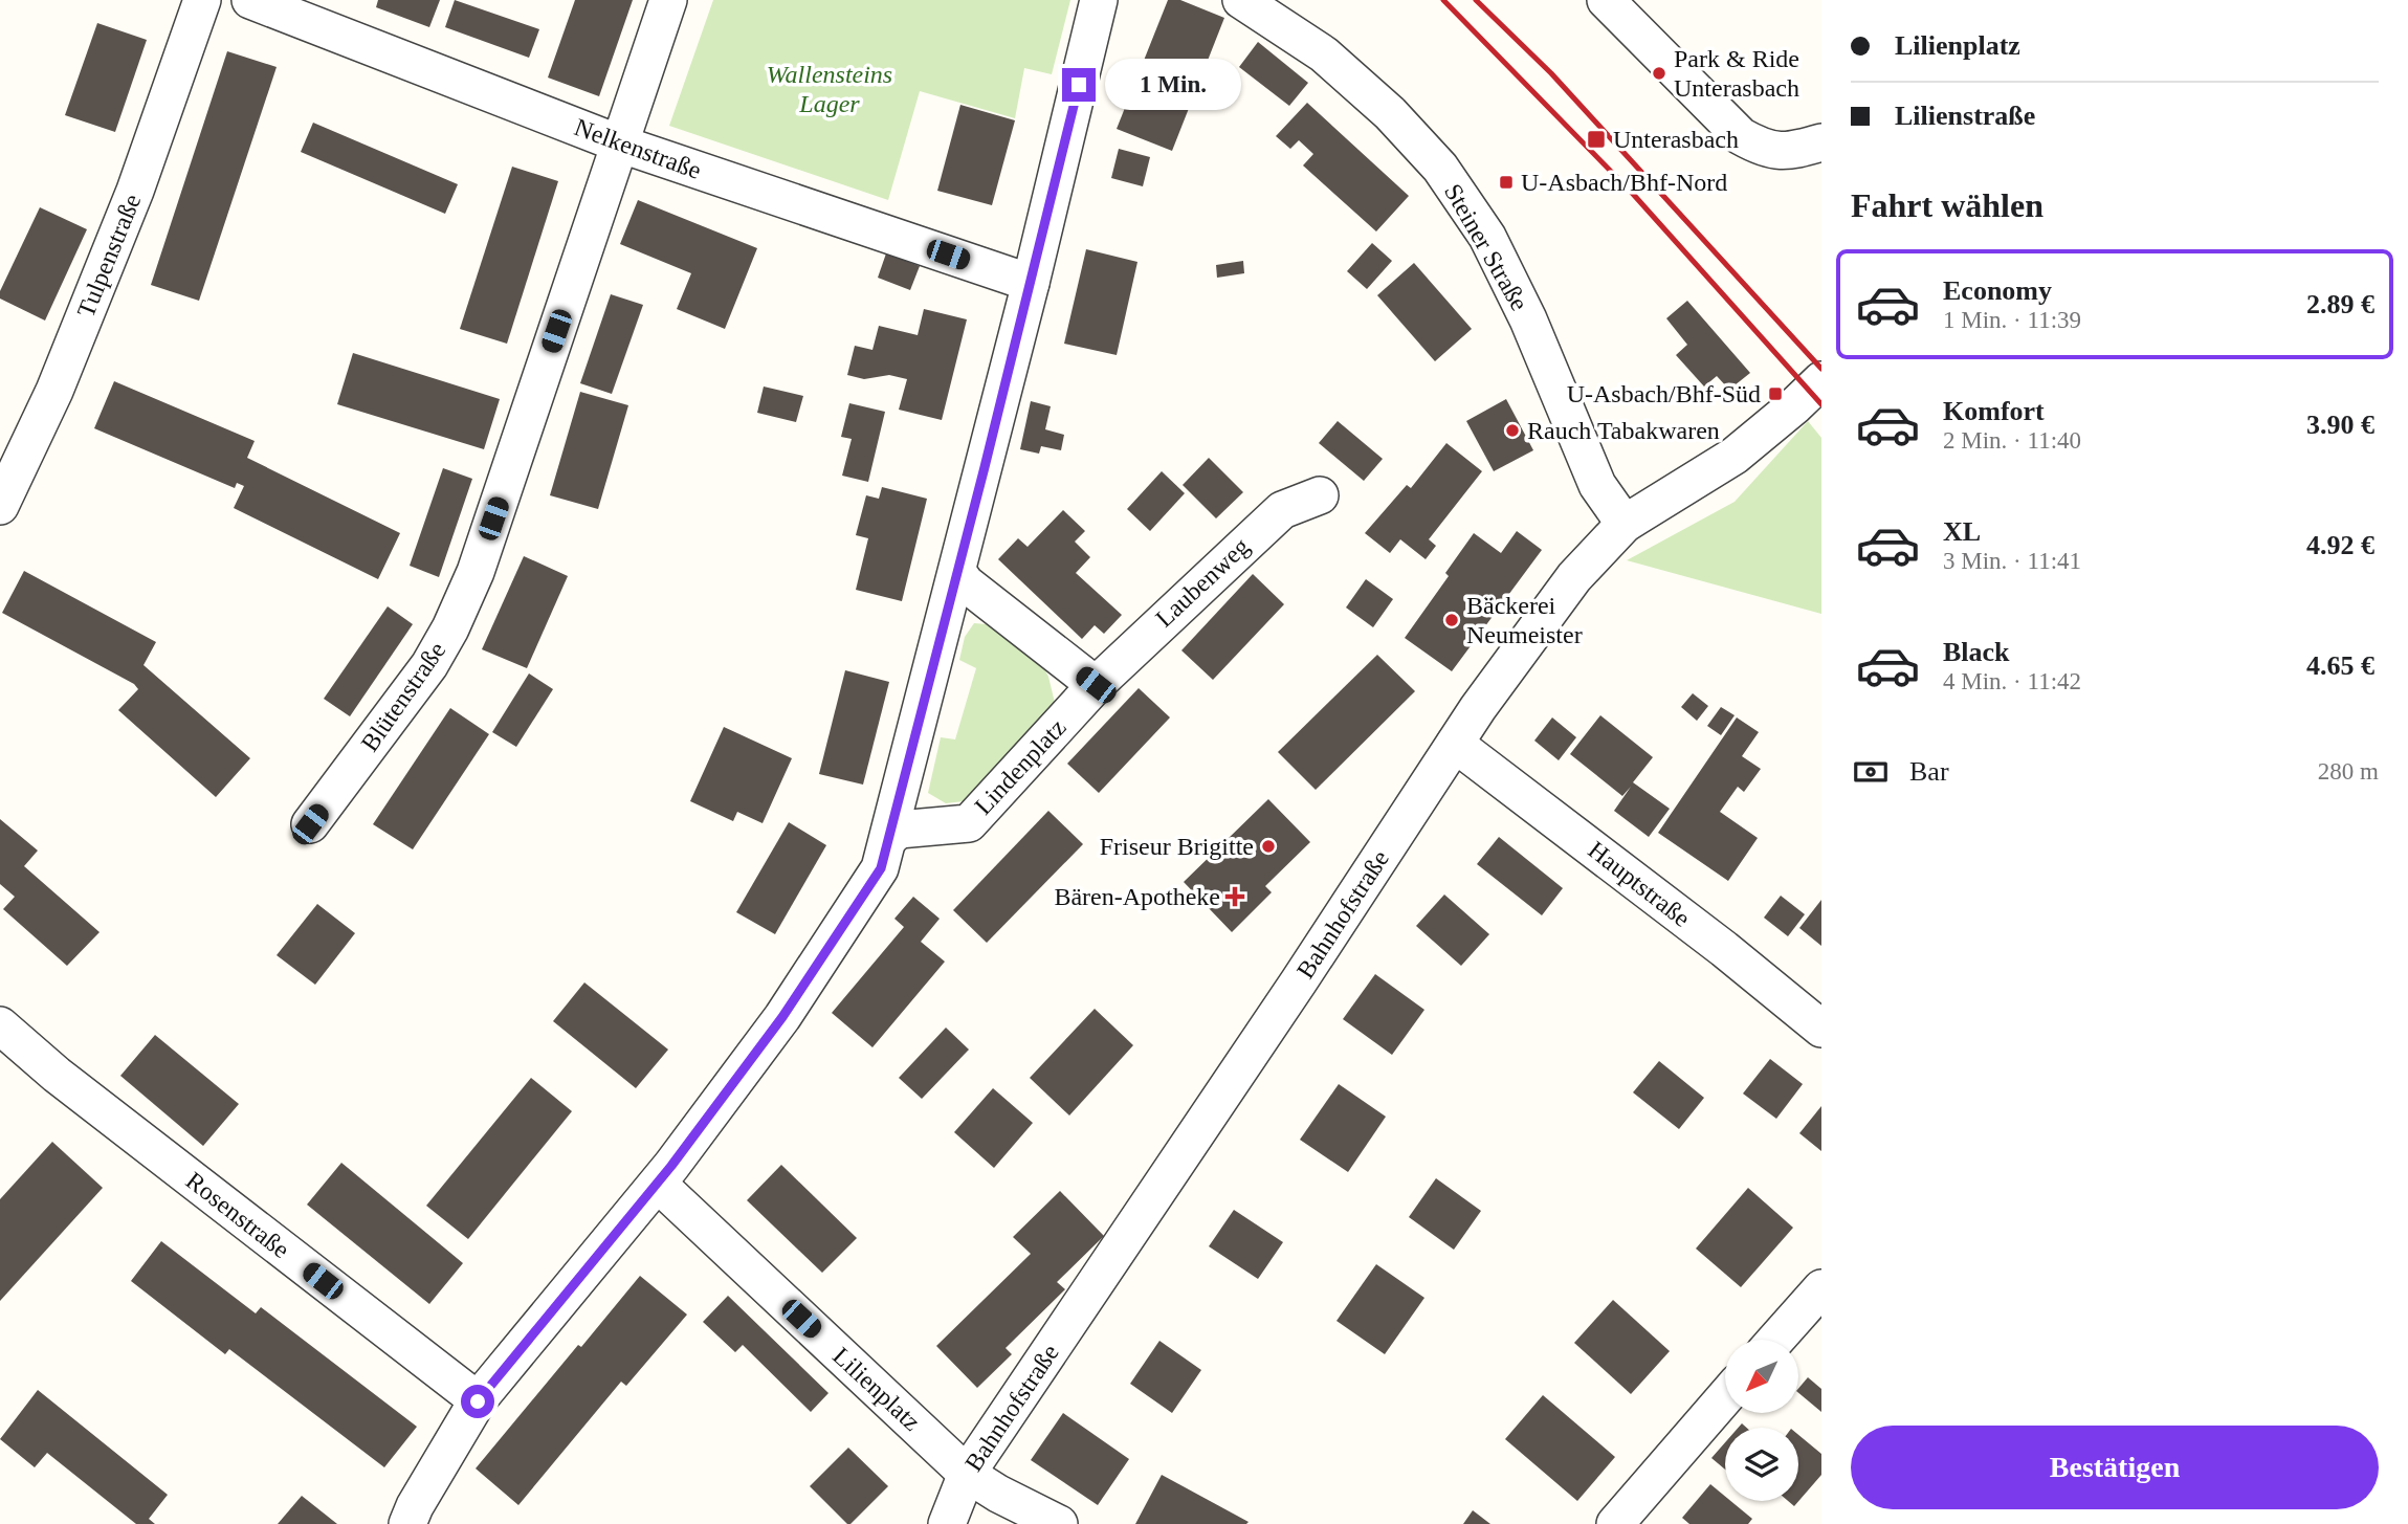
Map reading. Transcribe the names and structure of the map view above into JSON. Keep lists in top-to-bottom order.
{
  "streets": {
    "street": [
      "Nelkenstraße",
      "Steiner Straße",
      "Tulpenstraße",
      "Laubenweg",
      "Blütenstraße",
      "Lindenplatz",
      "Hauptstraße",
      "Bahnhofstraße",
      "Rosenstraße",
      "Lilienplatz"
    ]
  },
  "crossings": [
    ["Nelkenstraße", "Blütenstraße"],
    ["Steiner Straße", "Bahnhofstraße"],
    ["Laubenweg", "Lindenplatz"],
    ["Hauptstraße", "Bahnhofstraße"],
    ["Bahnhofstraße", "Lilienplatz"]
  ],
  "parks": ["Wallensteins Lager"],
  "places": {
    "other": [
      "Park & Ride Unterasbach",
      "Rauch Tabakwaren",
      "Bäckerei Neumeister",
      "Friseur Brigitte"
    ],
    "transit": ["Unterasbach", "U-Asbach/Bhf-Nord", "U-Asbach/Bhf-Süd"],
    "health": ["Bären-Apotheke"]
  },
  "north": "bottom left",
  "page": {
    "banner": ["Lilienplatz", "Lilienstraße"],
    "bubble": "1 Min.",
    "heading": "Fahrt wählen",
    "list": [
      {
        "name": "Economy",
        "note": "1 Min. · 11:39",
        "value": "2.89 €"
      },
      {
        "name": "Komfort",
        "note": "2 Min. · 11:40",
        "value": "3.90 €"
      },
      {
        "name": "XL",
        "note": "3 Min. · 11:41",
        "value": "4.92 €"
      },
      {
        "name": "Black",
        "note": "4 Min. · 11:42",
        "value": "4.65 €"
      }
    ],
    "pay": ["Bar", "280 m"],
    "buttons": "Bestätigen"
  }
}
